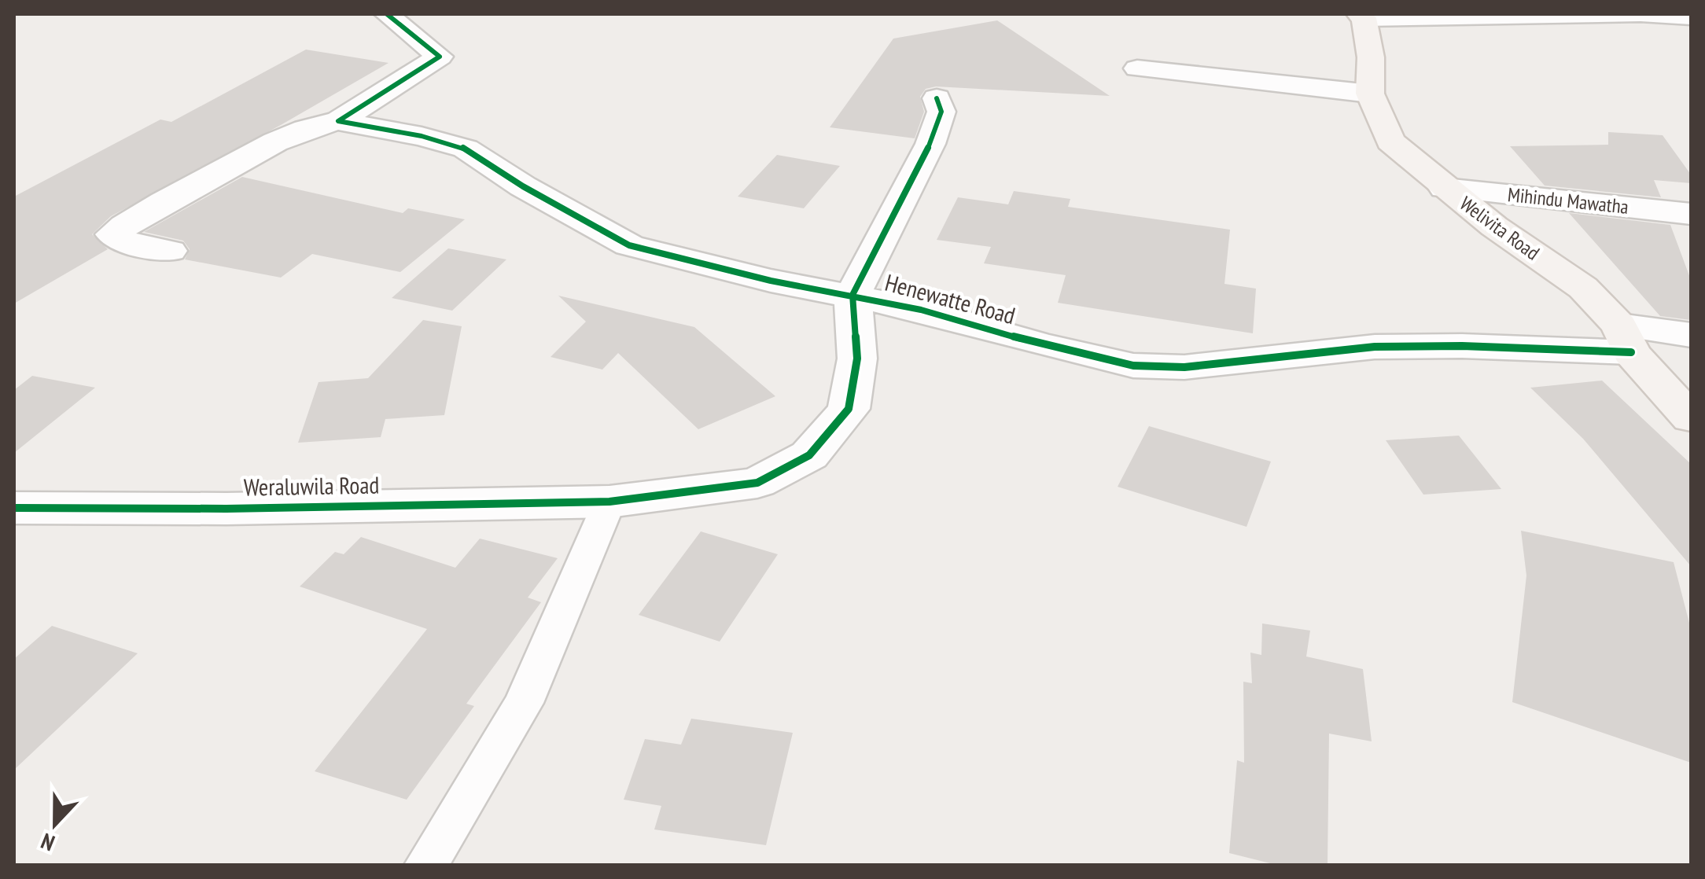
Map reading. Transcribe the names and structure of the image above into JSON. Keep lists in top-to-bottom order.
{
  "streets": {
    "street": [
      "Mihindu Mawatha",
      "Welivita Road",
      "Henewatte Road",
      "Weraluwila Road"
    ]
  },
  "crossings": [
    ["Mihindu Mawatha", "Welivita Road"],
    ["Welivita Road", "Henewatte Road"]
  ],
  "north": "bottom"
}
